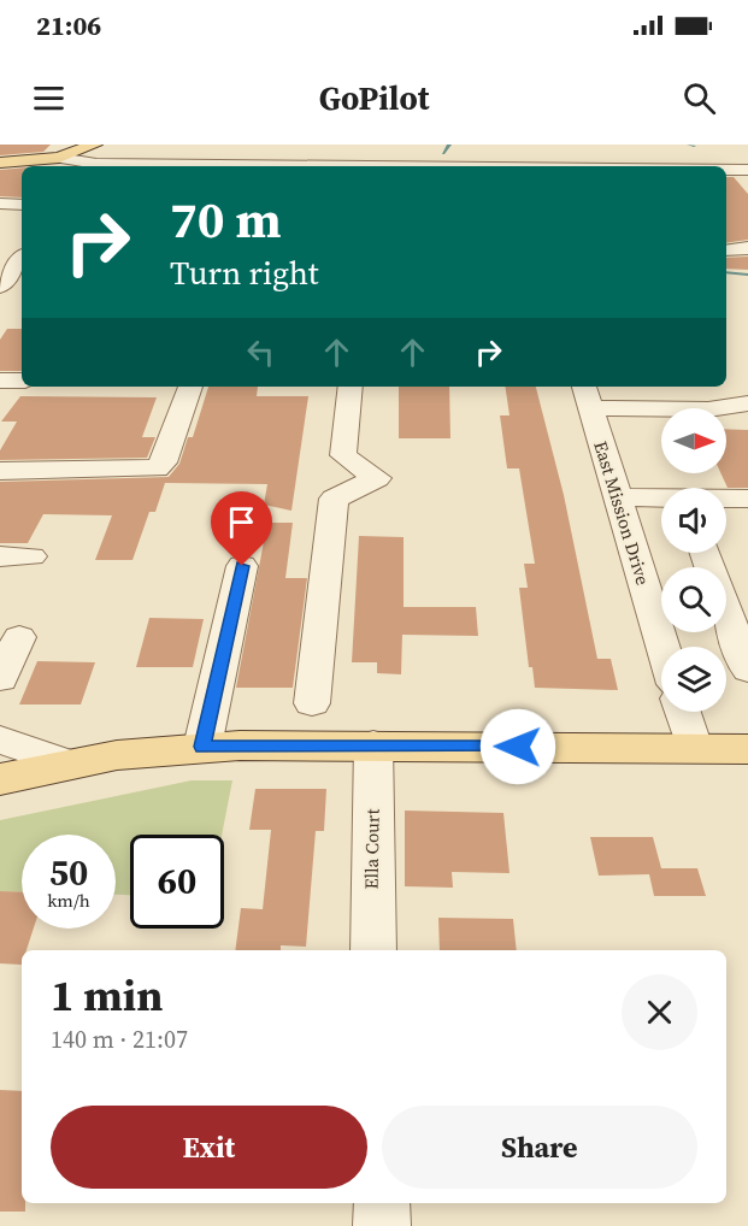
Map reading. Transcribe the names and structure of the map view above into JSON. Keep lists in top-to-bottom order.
{
  "streets": {
    "street": ["East Mission Drive", "Ella Court"]
  },
  "north": "right",
  "page": {
    "status": "21:06",
    "header": "GoPilot",
    "turn": ["70 m", "Turn right"],
    "speed": "50 km/h",
    "limit": "60",
    "heading": ["1 min", "140 m · 21:07"],
    "buttons": ["Exit", "Share"]
  }
}
